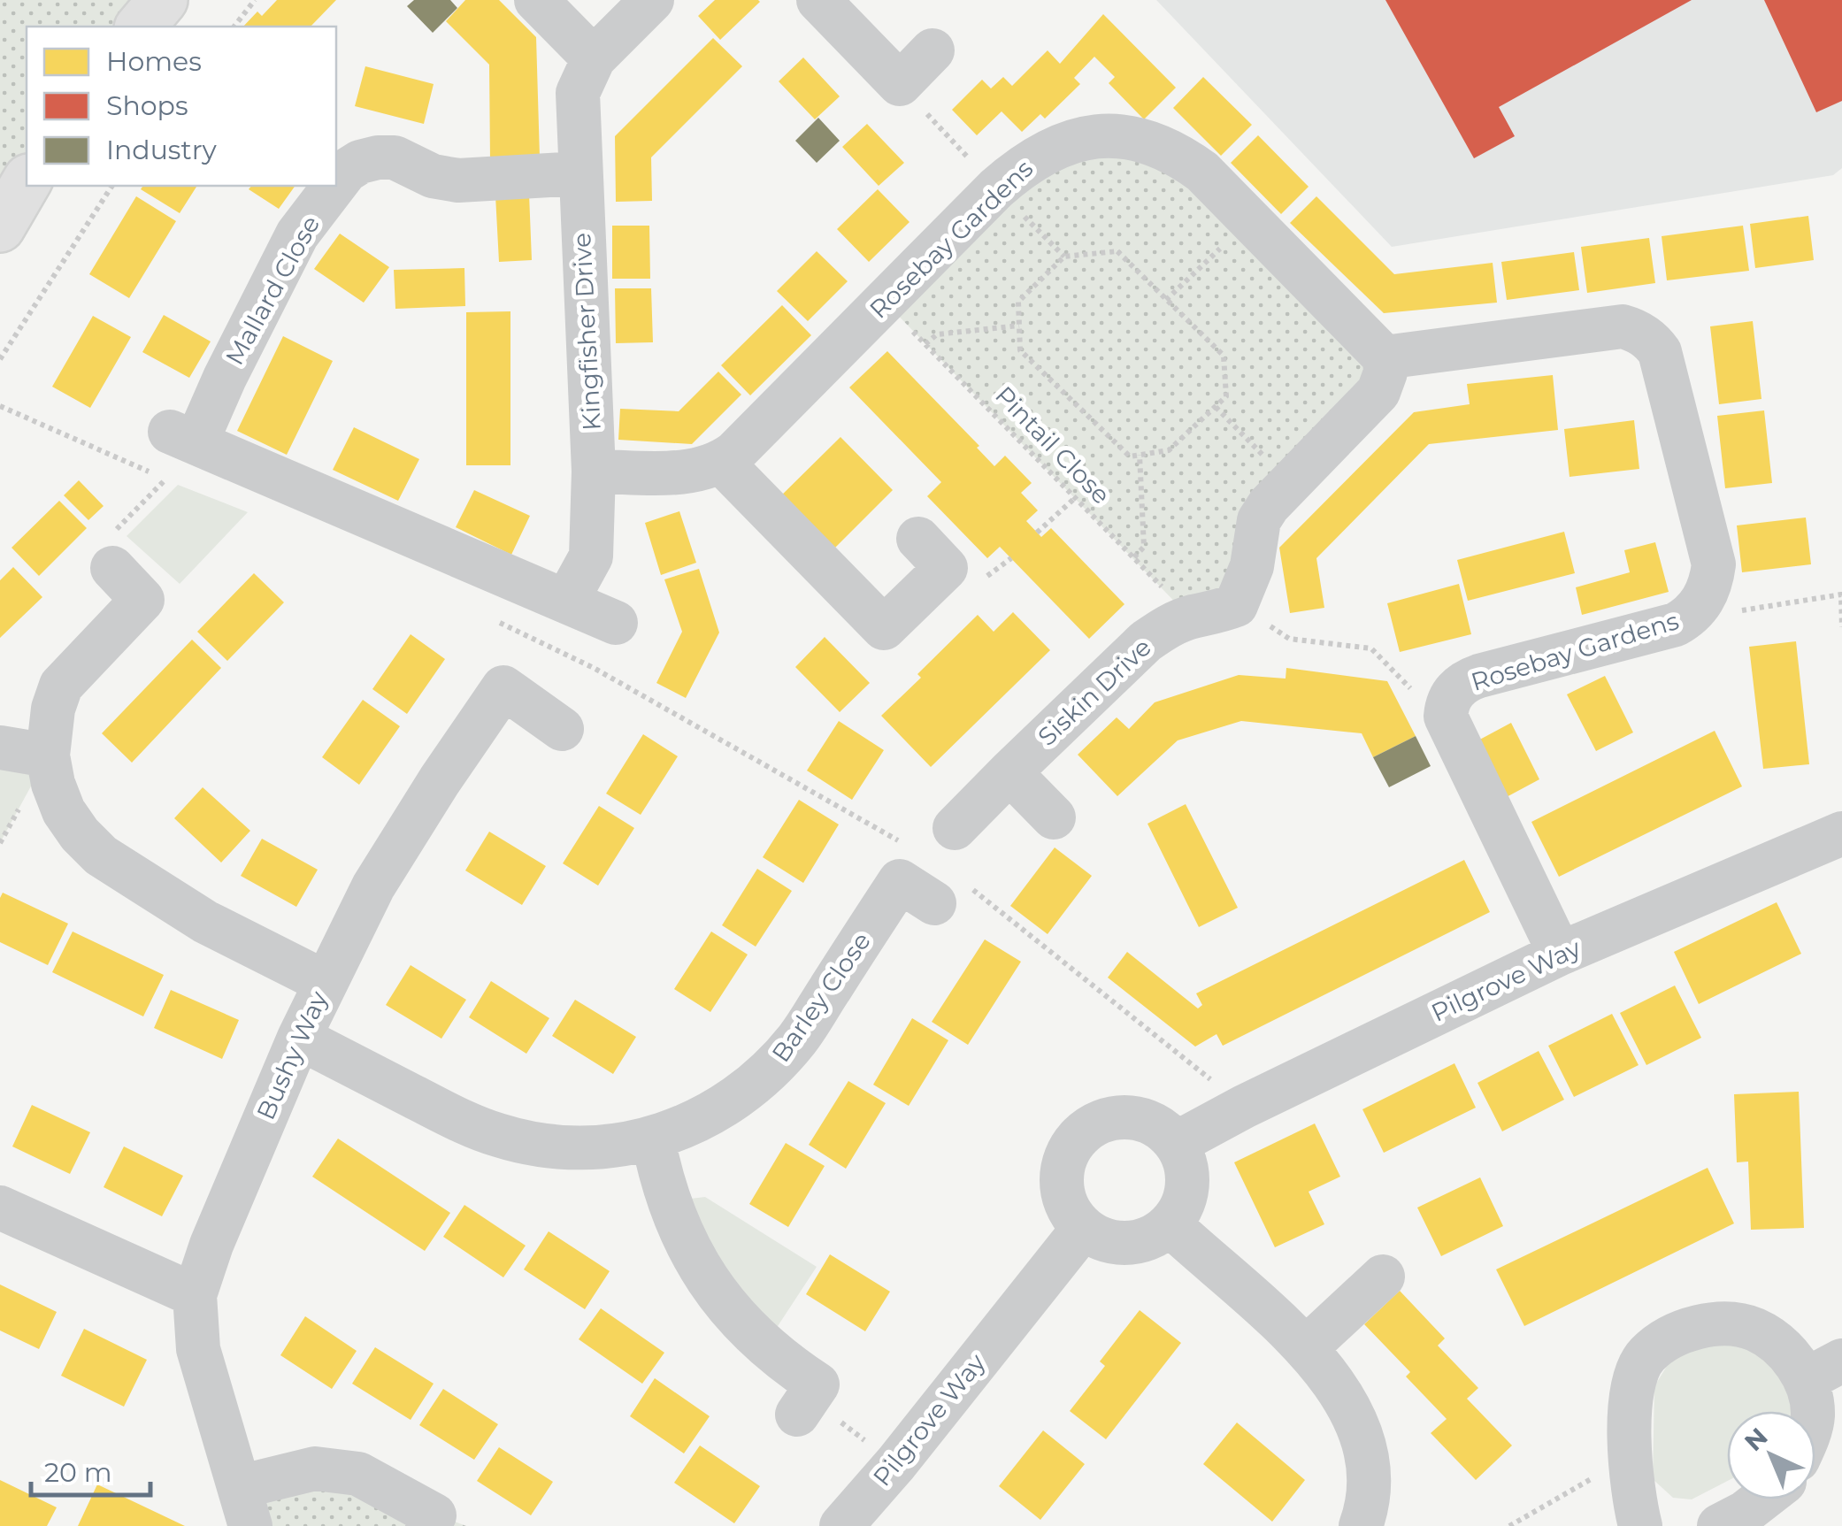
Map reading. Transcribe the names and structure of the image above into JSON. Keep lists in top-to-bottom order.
{
  "streets": {
    "street": [
      "Rosebay Gardens",
      "Mallard Close",
      "Kingfisher Drive",
      "Siskin Drive",
      "Pilgrove Way",
      "Barley Close",
      "Bushy Way"
    ],
    "path": ["Pintail Close"]
  },
  "crossings": [
    ["Rosebay Gardens", "Pintail Close"],
    ["Rosebay Gardens", "Pilgrove Way"],
    ["Mallard Close", "Kingfisher Drive"],
    ["Pintail Close", "Siskin Drive"],
    ["Barley Close", "Bushy Way"]
  ],
  "legend": ["Homes", "Shops", "Industry"],
  "scale_bar": "20 m",
  "north": "top left"
}
